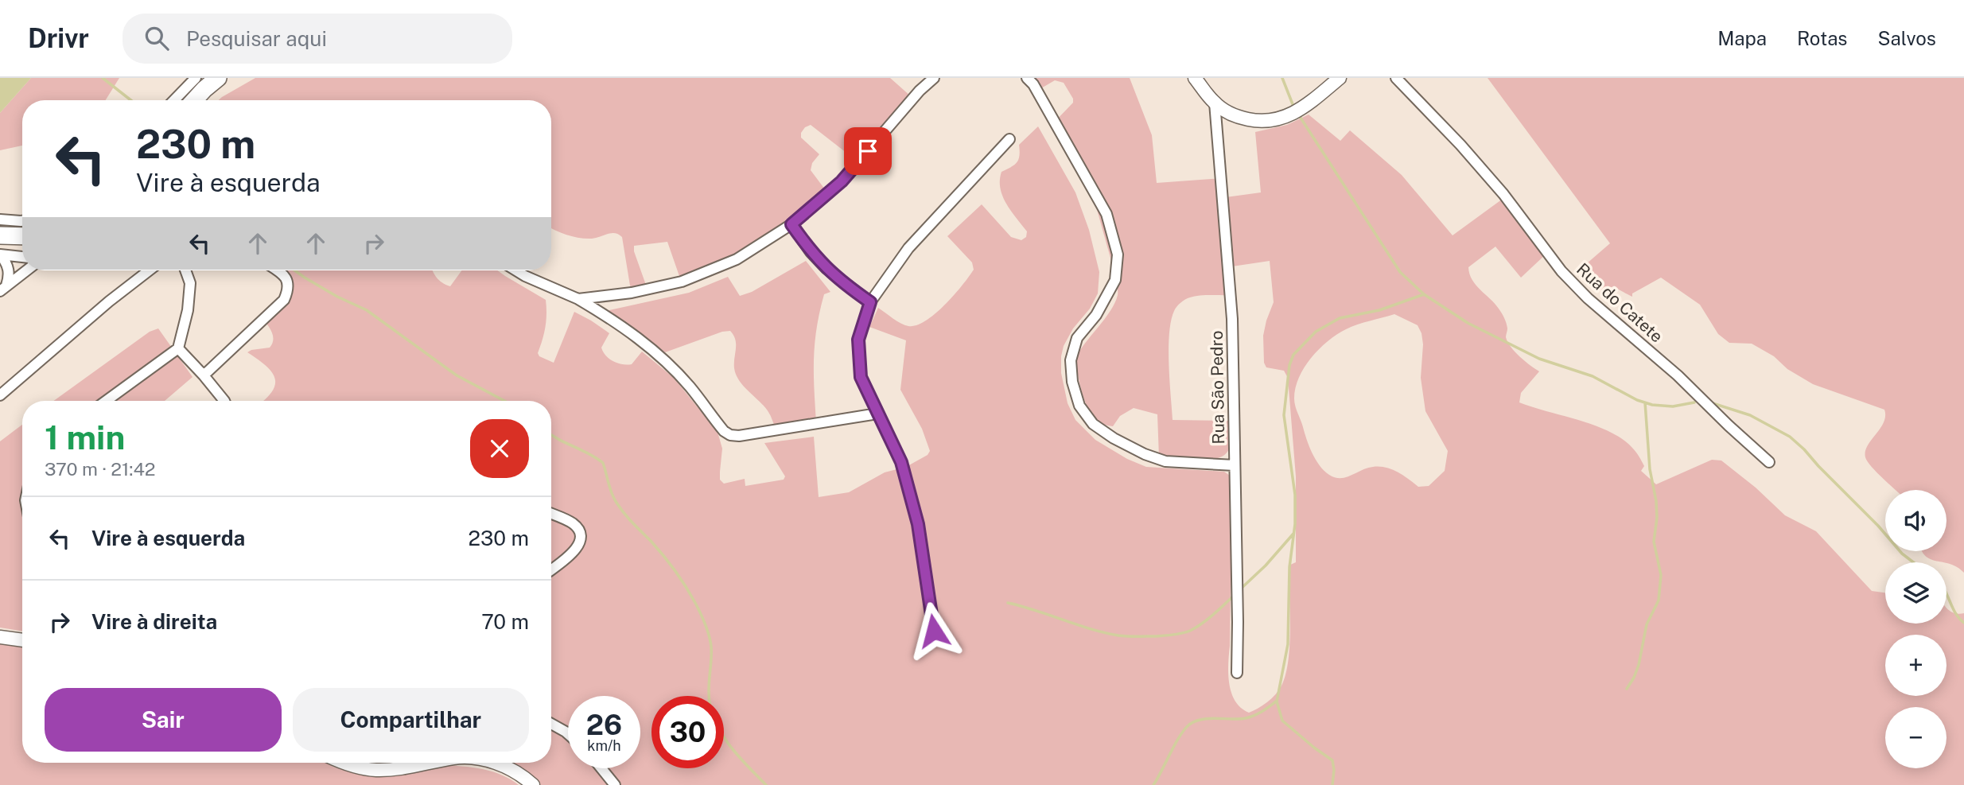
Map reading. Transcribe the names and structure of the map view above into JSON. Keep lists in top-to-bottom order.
{
  "streets": {
    "street": ["Rua do Catete", "Rua São Pedro"]
  },
  "page": {
    "header": "Drivr",
    "search": "Pesquisar aqui",
    "nav": ["Mapa", "Rotas", "Salvos"],
    "turn": ["230 m", "Vire à esquerda"],
    "heading": ["1 min", "370 m · 21:42"],
    "map_buttons": ["+", "−"],
    "list": [
      {
        "name": "Vire à esquerda",
        "value": "230 m"
      },
      {
        "name": "Vire à direita",
        "value": "70 m"
      }
    ],
    "buttons": ["Sair", "Compartilhar"],
    "speed": "26 km/h",
    "limit": "30"
  }
}
